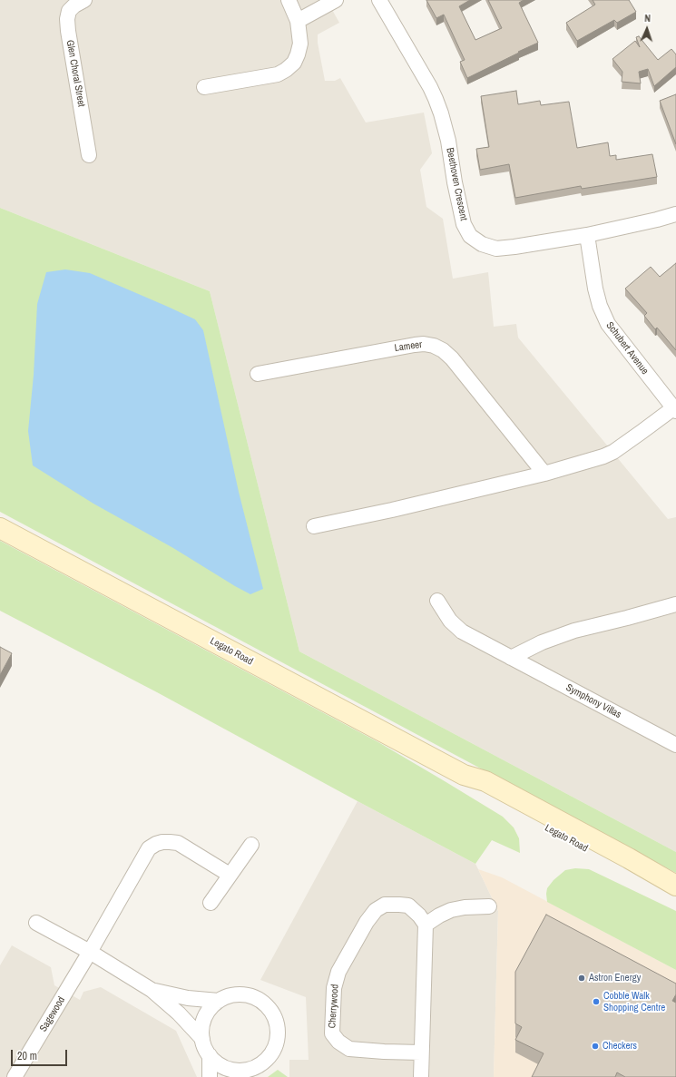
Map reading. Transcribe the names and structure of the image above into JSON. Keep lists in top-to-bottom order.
{
  "streets": {
    "street": [
      "Glen Choral Street",
      "Beethoven Crescent",
      "Lameer",
      "Schubert Avenue",
      "Legato Road",
      "Symphony Villas",
      "Cherrywood",
      "Sagewood"
    ]
  },
  "crossings": [
    ["Beethoven Crescent", "Schubert Avenue"]
  ],
  "places": ["Astron Energy", "Cobble Walk Shopping Centre", "Checkers"],
  "scale_bar": "20 m",
  "north": "top"
}
